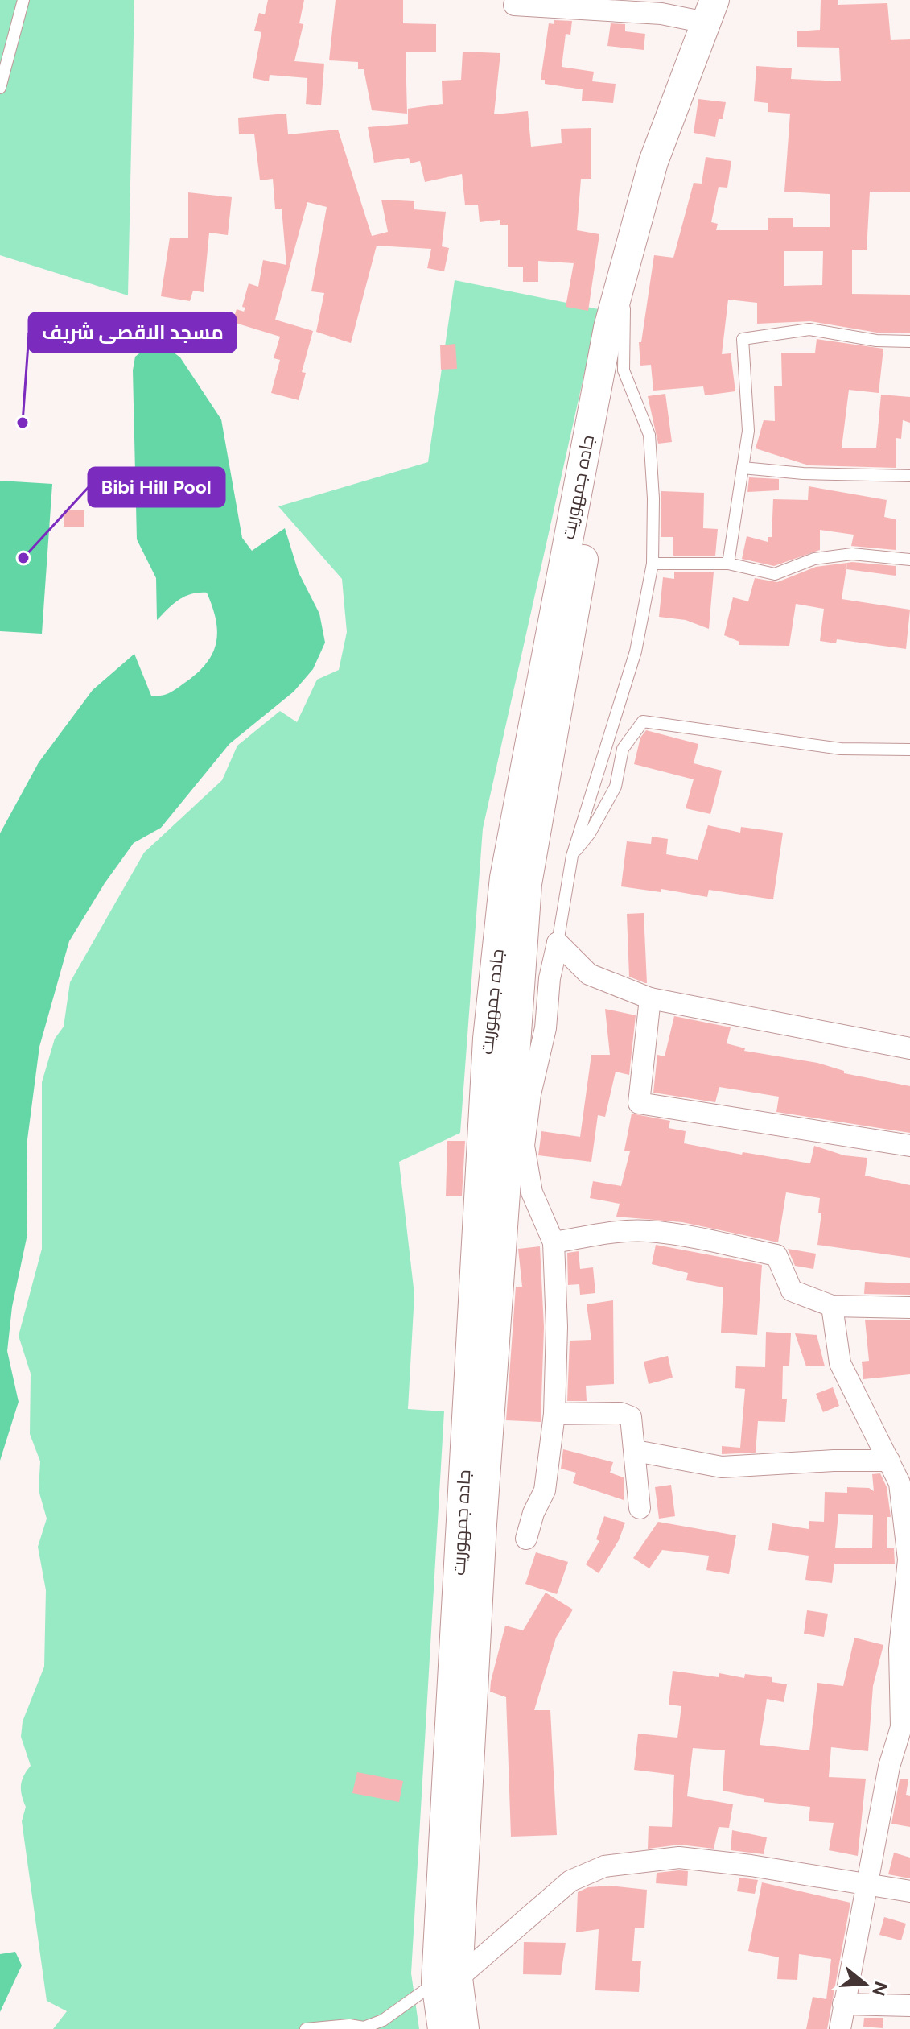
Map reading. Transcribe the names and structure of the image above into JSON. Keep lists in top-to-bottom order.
{
  "streets": {
    "main road": ["جاده جمهوریت"]
  },
  "places": ["مسجد الاقصی شریف", "Bibi Hill Pool"],
  "north": "right"
}
